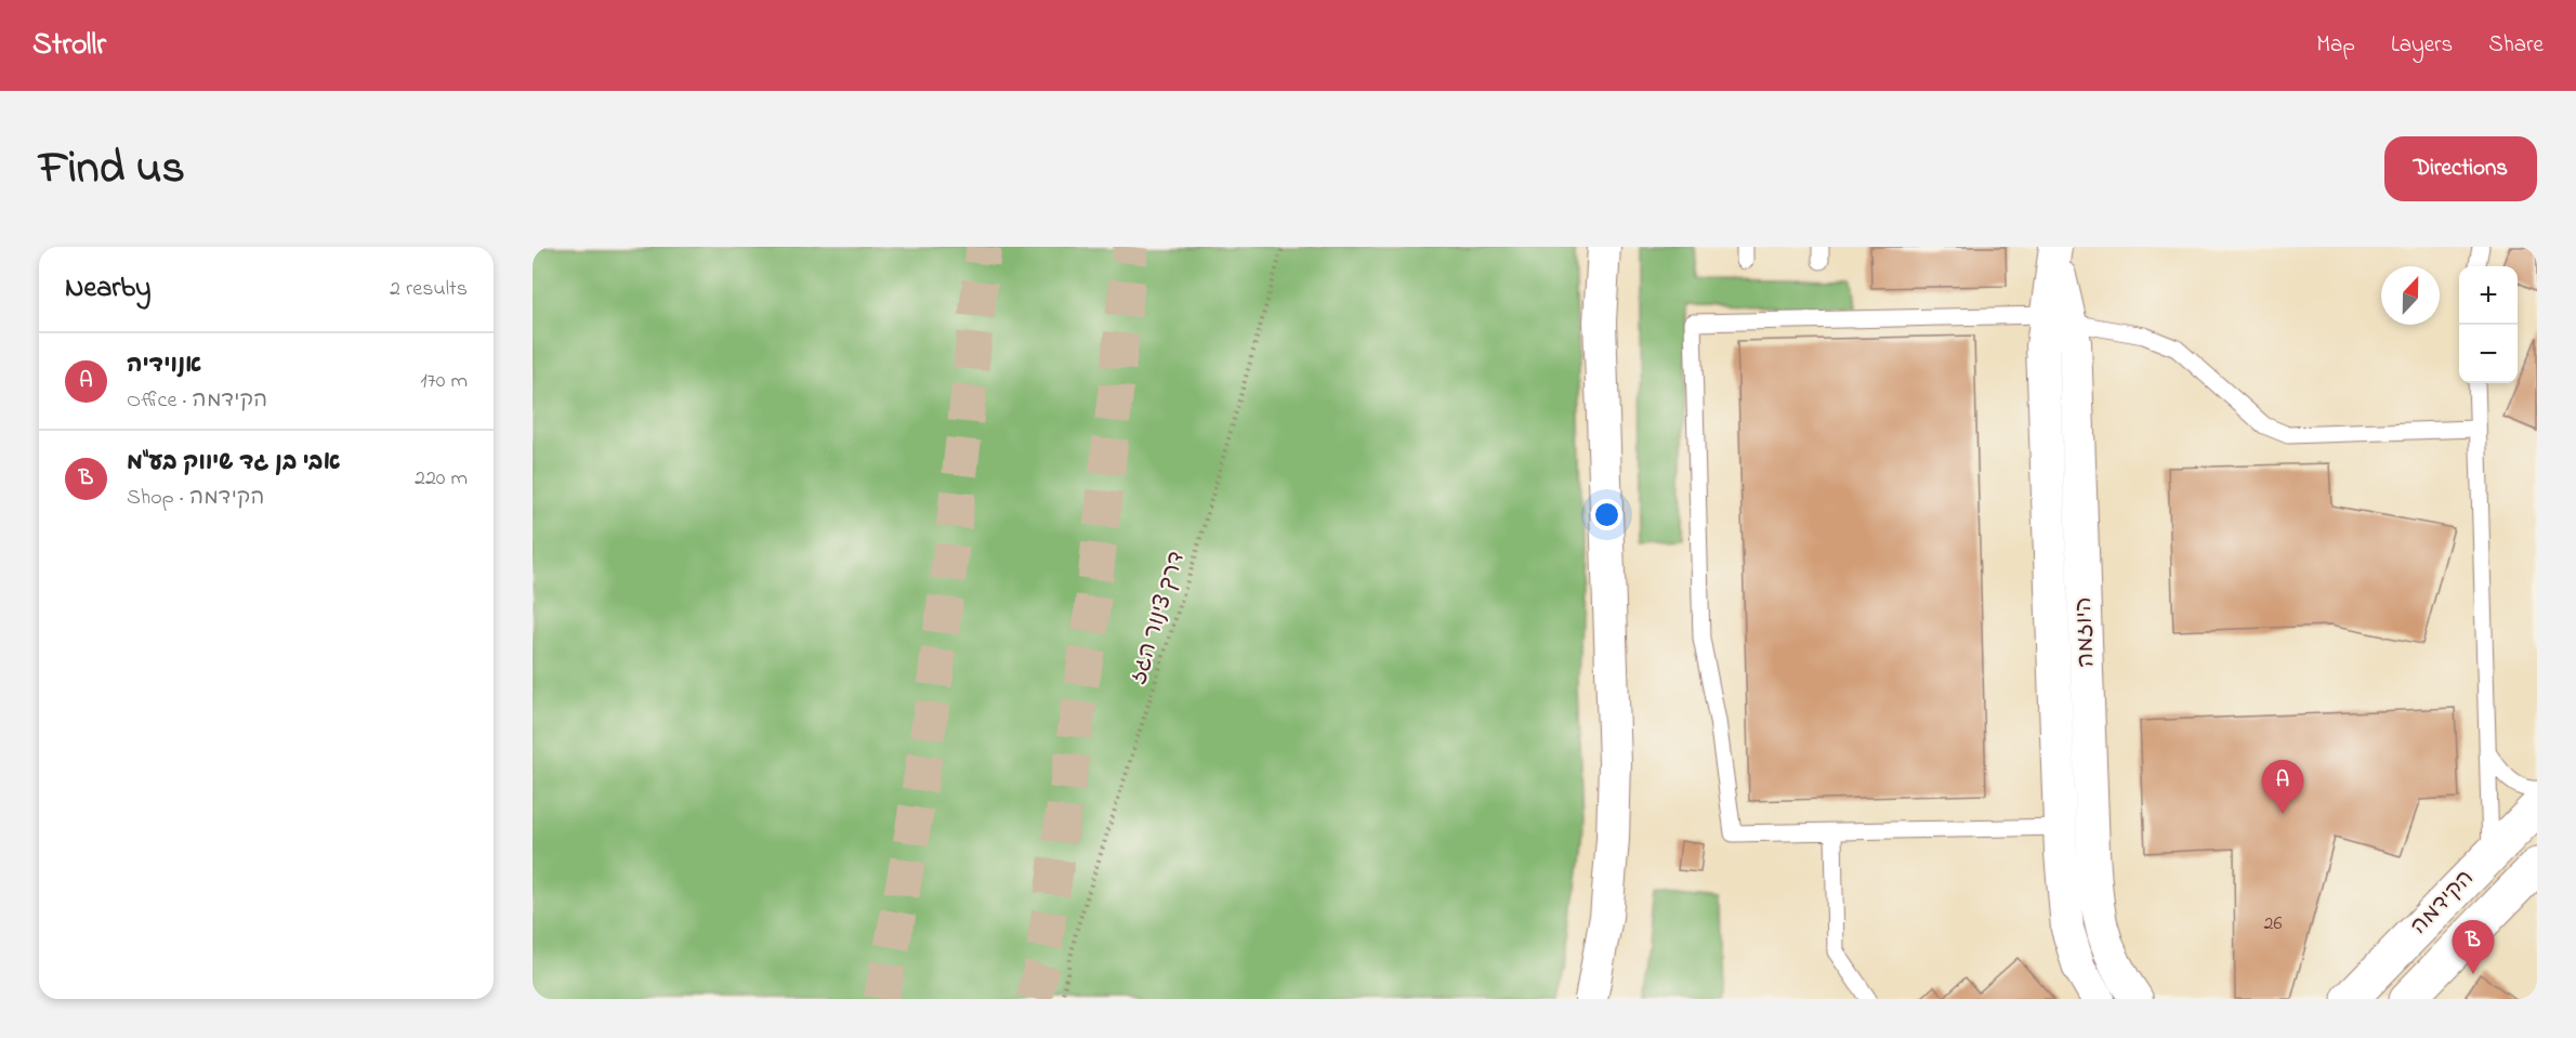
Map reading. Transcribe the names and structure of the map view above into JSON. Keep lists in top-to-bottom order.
{
  "streets": {
    "street": ["היוזמה", "הקידמה"],
    "path": ["דרך צינור הגז"]
  },
  "house_numbers": ["26"],
  "north": "top",
  "page": {
    "header": "Strollr",
    "nav": ["Map", "Layers", "Share"],
    "title": "Find us",
    "buttons": "Directions",
    "heading": ["Nearby", "2 results"],
    "map_buttons": ["+", "−"],
    "list": [
      {
        "mark": "A",
        "name": "אנוידיה",
        "note": "Office · הקידמה",
        "value": "170 m"
      },
      {
        "mark": "B",
        "name": "אבי בן גד שיווק בע\"מ",
        "note": "Shop · הקידמה",
        "value": "220 m"
      }
    ],
    "pins": ["A", "B"]
  }
}
